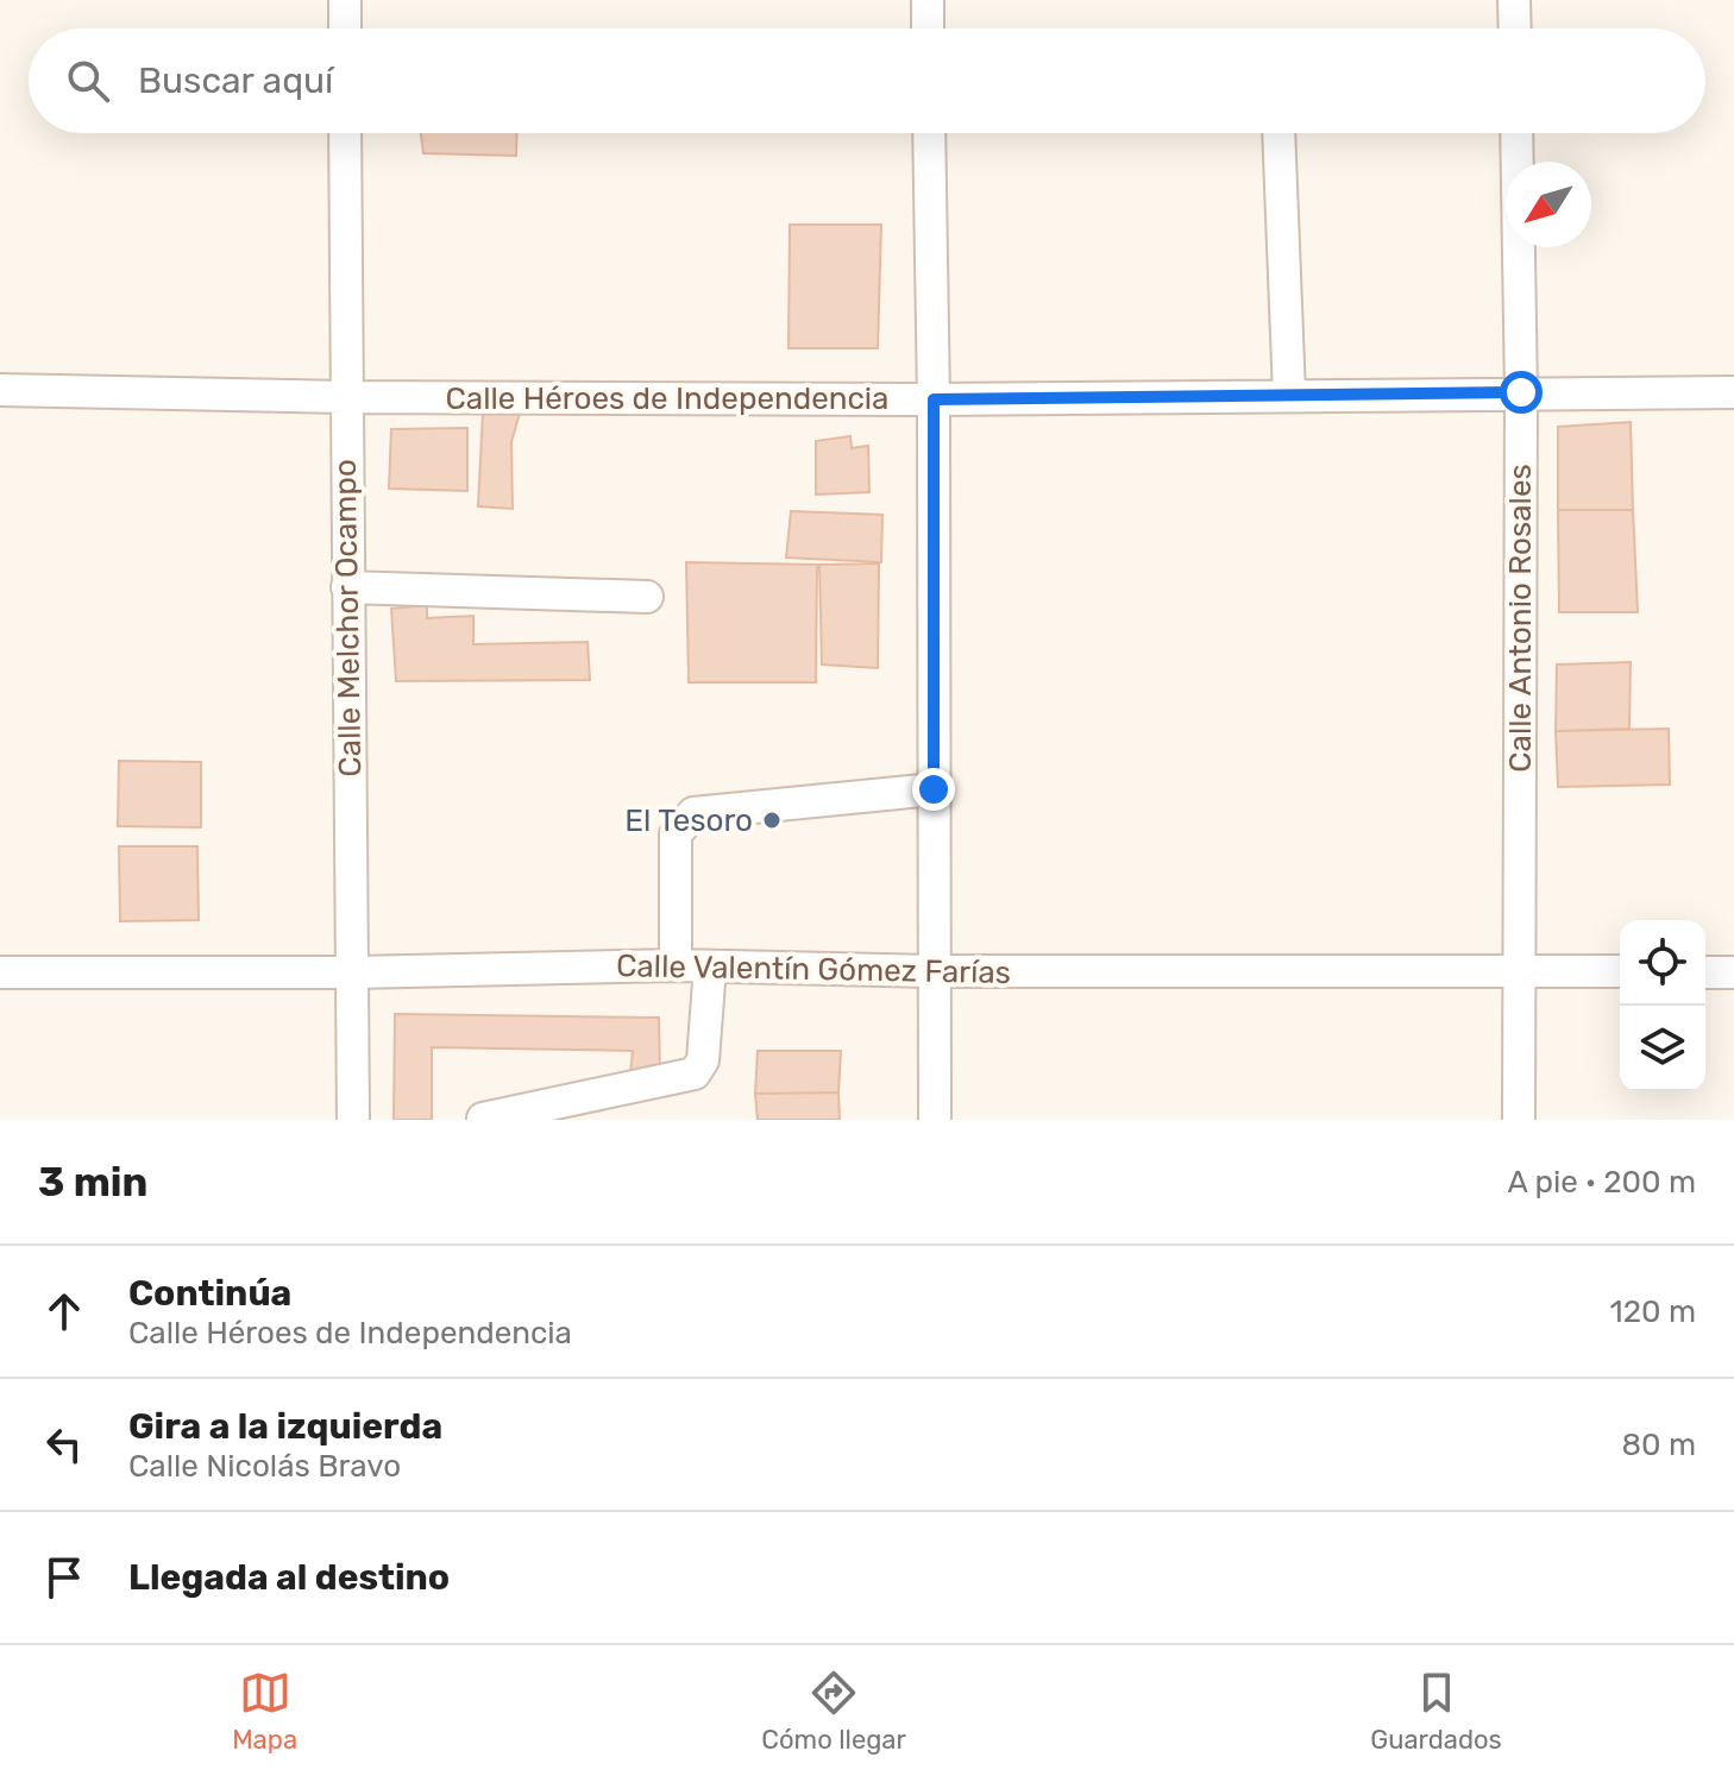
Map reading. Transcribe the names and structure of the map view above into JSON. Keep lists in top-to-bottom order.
{
  "streets": {
    "street": [
      "Calle Héroes de Independencia",
      "Calle Melchor Ocampo",
      "Calle Antonio Rosales",
      "Calle Valentín Gómez Farías"
    ]
  },
  "crossings": [
    ["Calle Héroes de Independencia", "Calle Melchor Ocampo"],
    ["Calle Héroes de Independencia", "Calle Antonio Rosales"],
    ["Calle Melchor Ocampo", "Calle Valentín Gómez Farías"],
    ["Calle Antonio Rosales", "Calle Valentín Gómez Farías"]
  ],
  "places": ["El Tesoro"],
  "north": "bottom left",
  "page": {
    "search": "Buscar aquí",
    "heading": ["3 min", "A pie · 200 m"],
    "list": [
      ["Continúa", "Calle Héroes de Independencia", "120 m"],
      ["Gira a la izquierda", "Calle Nicolás Bravo", "80 m"],
      "Llegada al destino"
    ],
    "nav": ["Mapa", "Cómo llegar", "Guardados"]
  }
}
